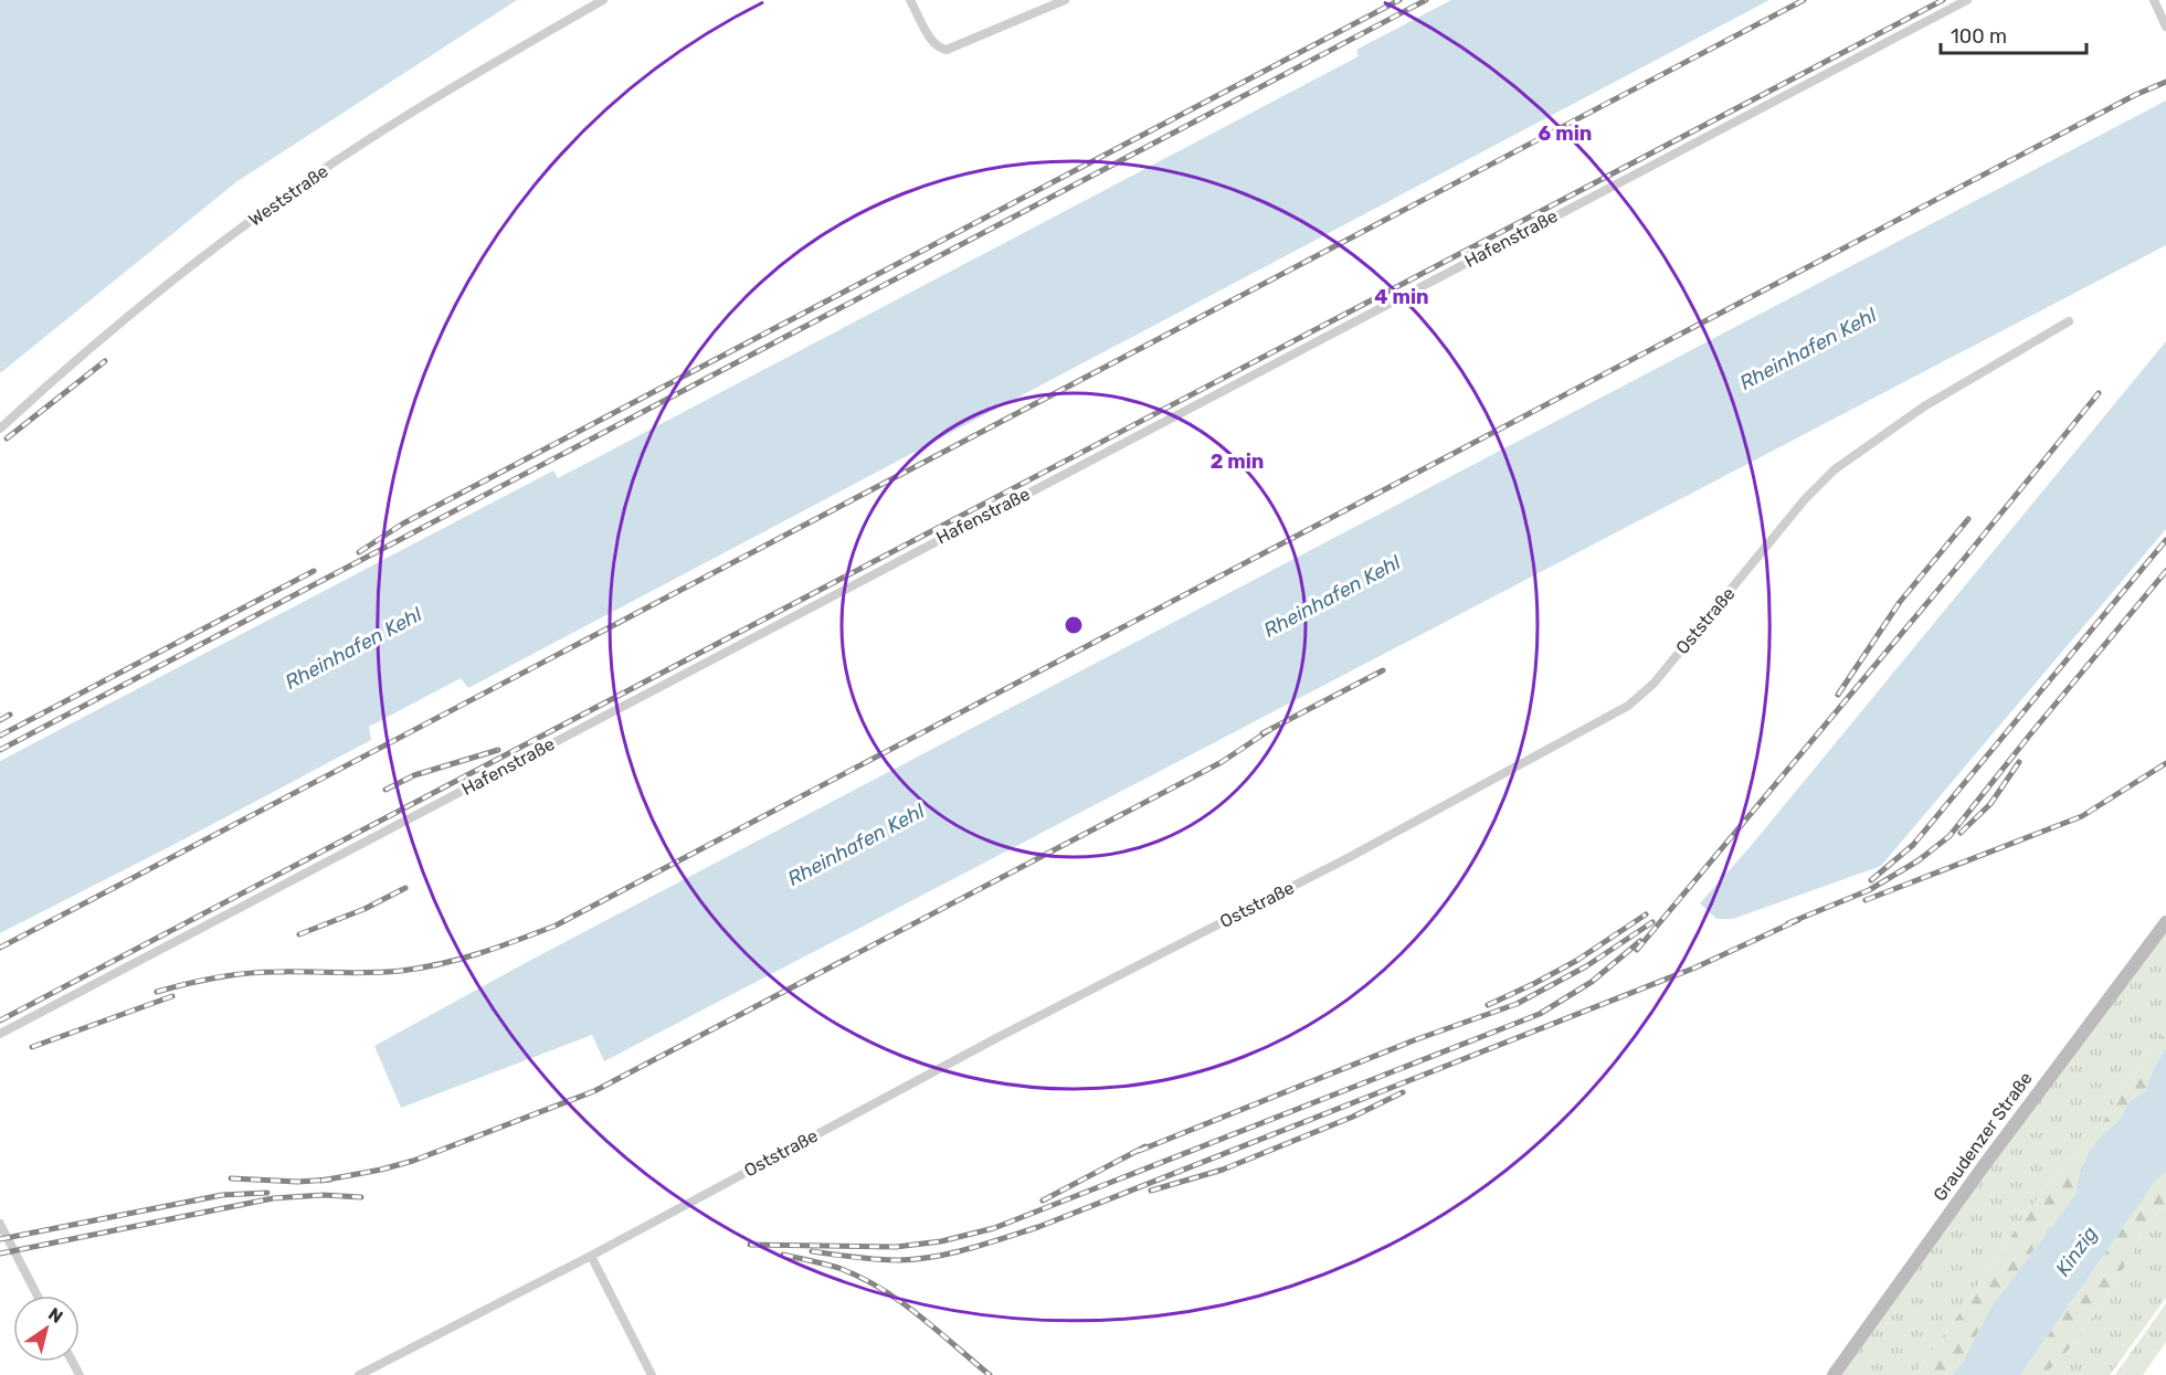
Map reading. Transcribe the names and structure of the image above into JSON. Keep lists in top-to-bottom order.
{
  "streets": {
    "street": [
      "Weststraße",
      "Hafenstraße",
      "Oststraße",
      "Graudenzer Straße"
    ]
  },
  "water": ["Rheinhafen Kehl", "Kinzig"],
  "scale_bar": "100 m",
  "north": "top right",
  "rings": ["6 min", "4 min", "2 min"]
}
